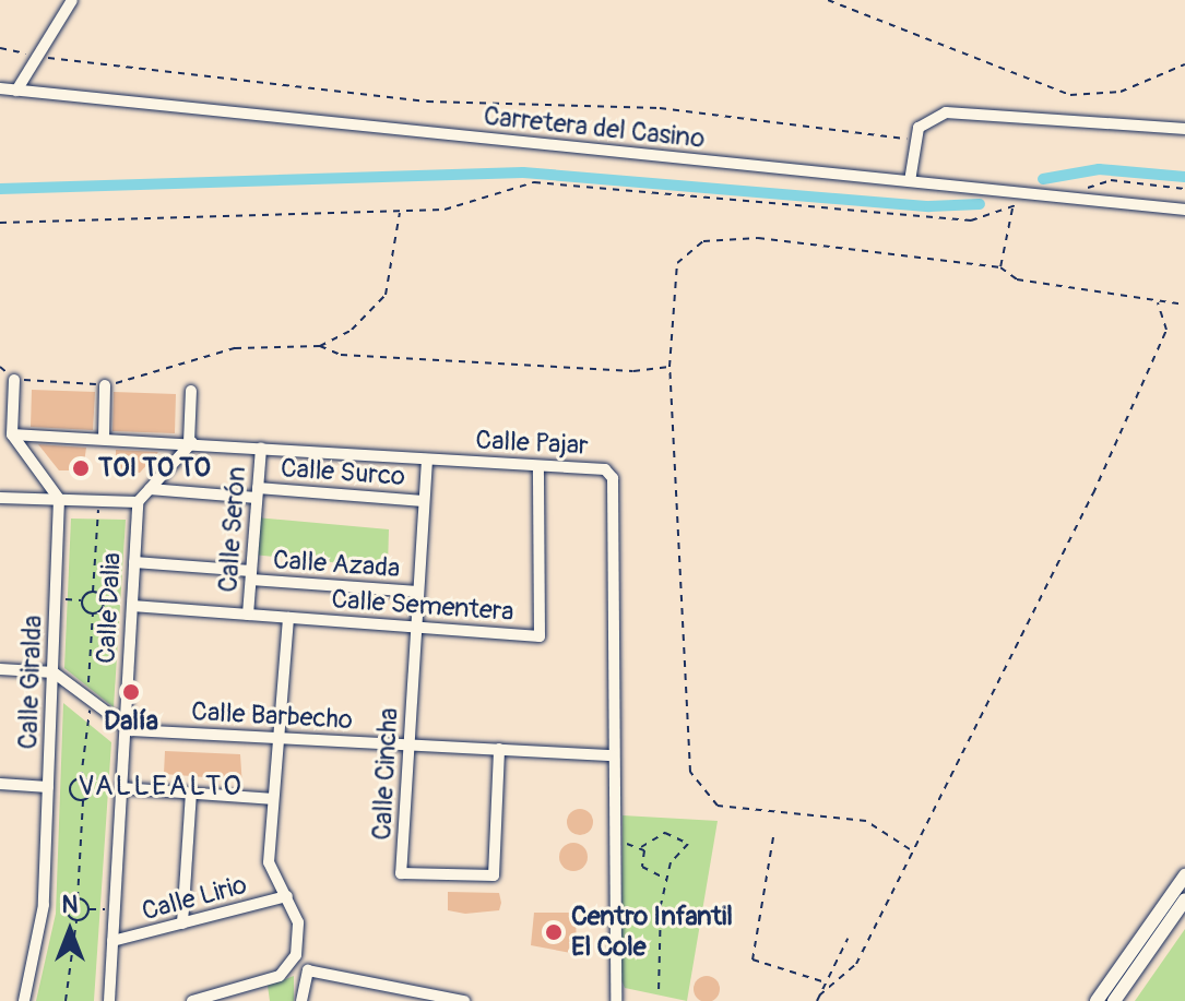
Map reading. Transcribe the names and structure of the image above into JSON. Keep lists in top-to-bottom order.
{
  "streets": {
    "street": [
      "Carretera del Casino",
      "Calle Pajar",
      "Calle Surco",
      "Calle Serón",
      "Calle Azada",
      "Calle Sementera",
      "Calle Dalia",
      "Calle Giralda",
      "Calle Barbecho",
      "Calle Cincha",
      "Calle Lirio"
    ]
  },
  "crossings": [
    ["Calle Pajar", "Calle Serón"],
    ["Calle Pajar", "Calle Sementera"],
    ["Calle Pajar", "Calle Barbecho"],
    ["Calle Pajar", "Calle Cincha"],
    ["Calle Surco", "Calle Serón"],
    ["Calle Surco", "Calle Cincha"],
    ["Calle Serón", "Calle Azada"],
    ["Calle Serón", "Calle Sementera"],
    ["Calle Azada", "Calle Dalia"],
    ["Calle Azada", "Calle Cincha"],
    ["Calle Sementera", "Calle Dalia"],
    ["Calle Sementera", "Calle Cincha"],
    ["Calle Dalia", "Calle Barbecho"],
    ["Calle Barbecho", "Calle Cincha"]
  ],
  "districts": ["VALLEALTO"],
  "places": ["TOI TO TO", "Dalía", "Centro Infantil El Cole"],
  "north": "top"
}
